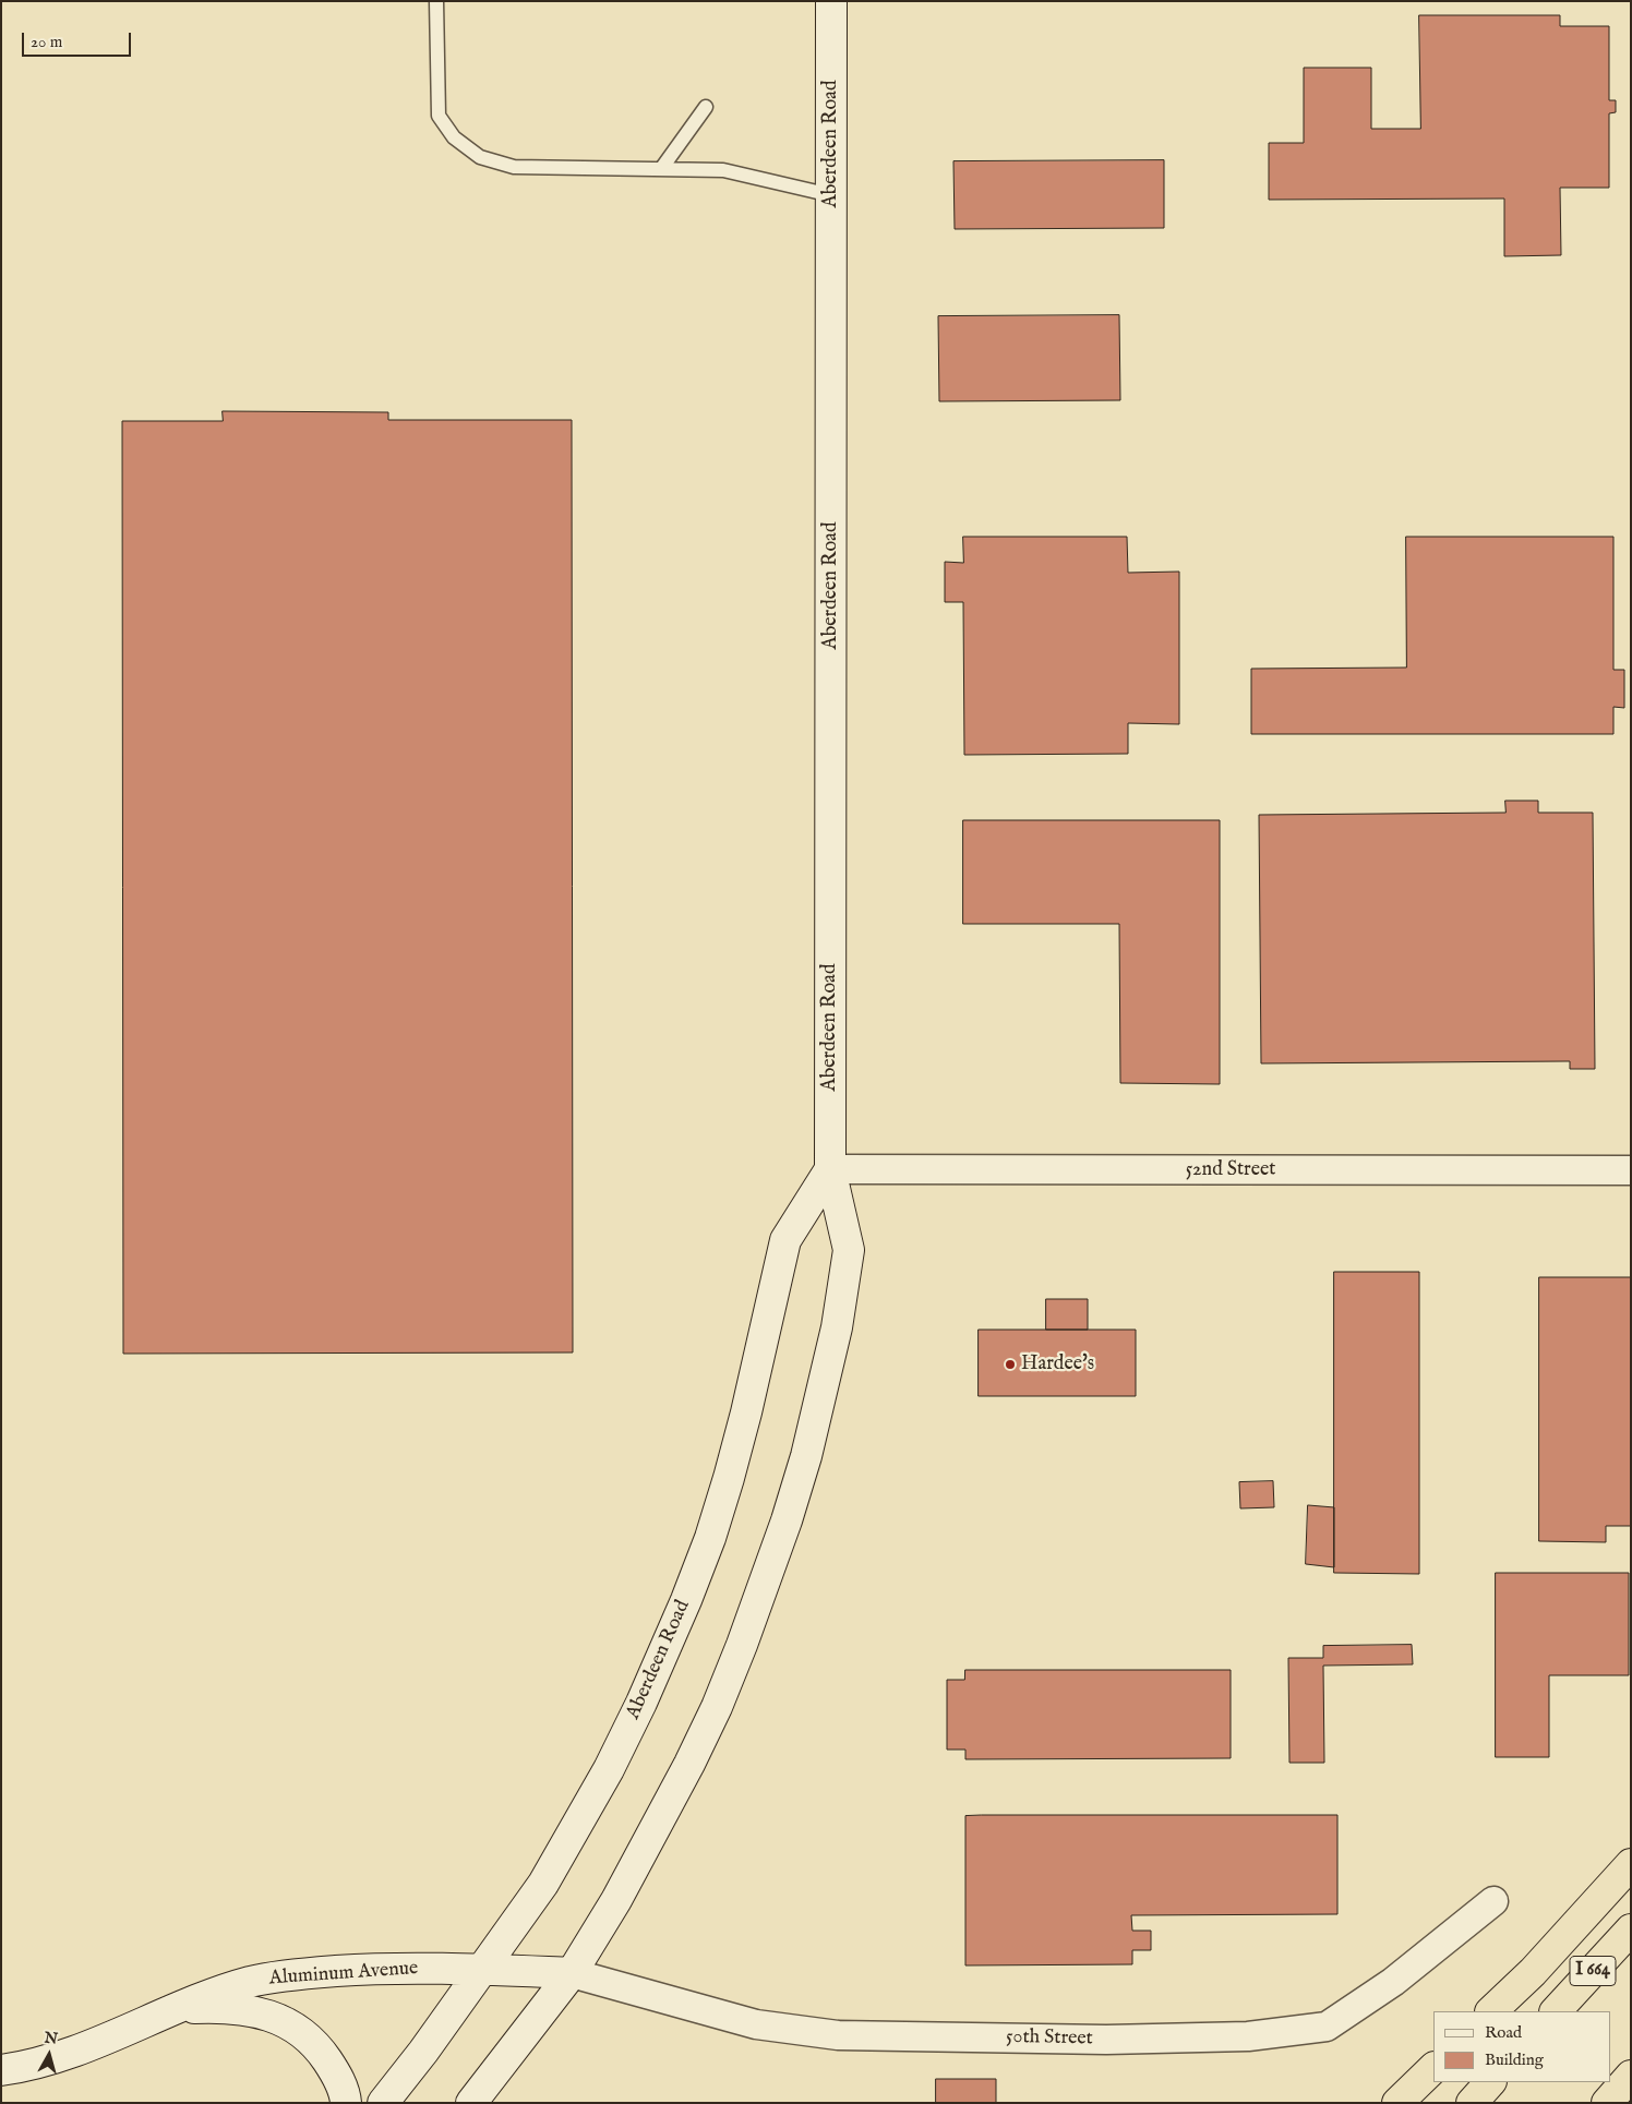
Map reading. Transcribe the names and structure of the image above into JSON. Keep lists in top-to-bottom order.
{
  "streets": {
    "highway": ["I 664"],
    "main road": ["Aberdeen Road", "Aluminum Avenue"],
    "street": ["52nd Street", "50th Street"]
  },
  "crossings": [
    ["Aberdeen Road", "52nd Street"],
    ["Aberdeen Road", "Aluminum Avenue"],
    ["Aberdeen Road", "50th Street"],
    ["Aluminum Avenue", "50th Street"]
  ],
  "places": ["Hardee's"],
  "legend": ["Road", "Building"],
  "scale_bar": "20 m",
  "north": "top"
}
